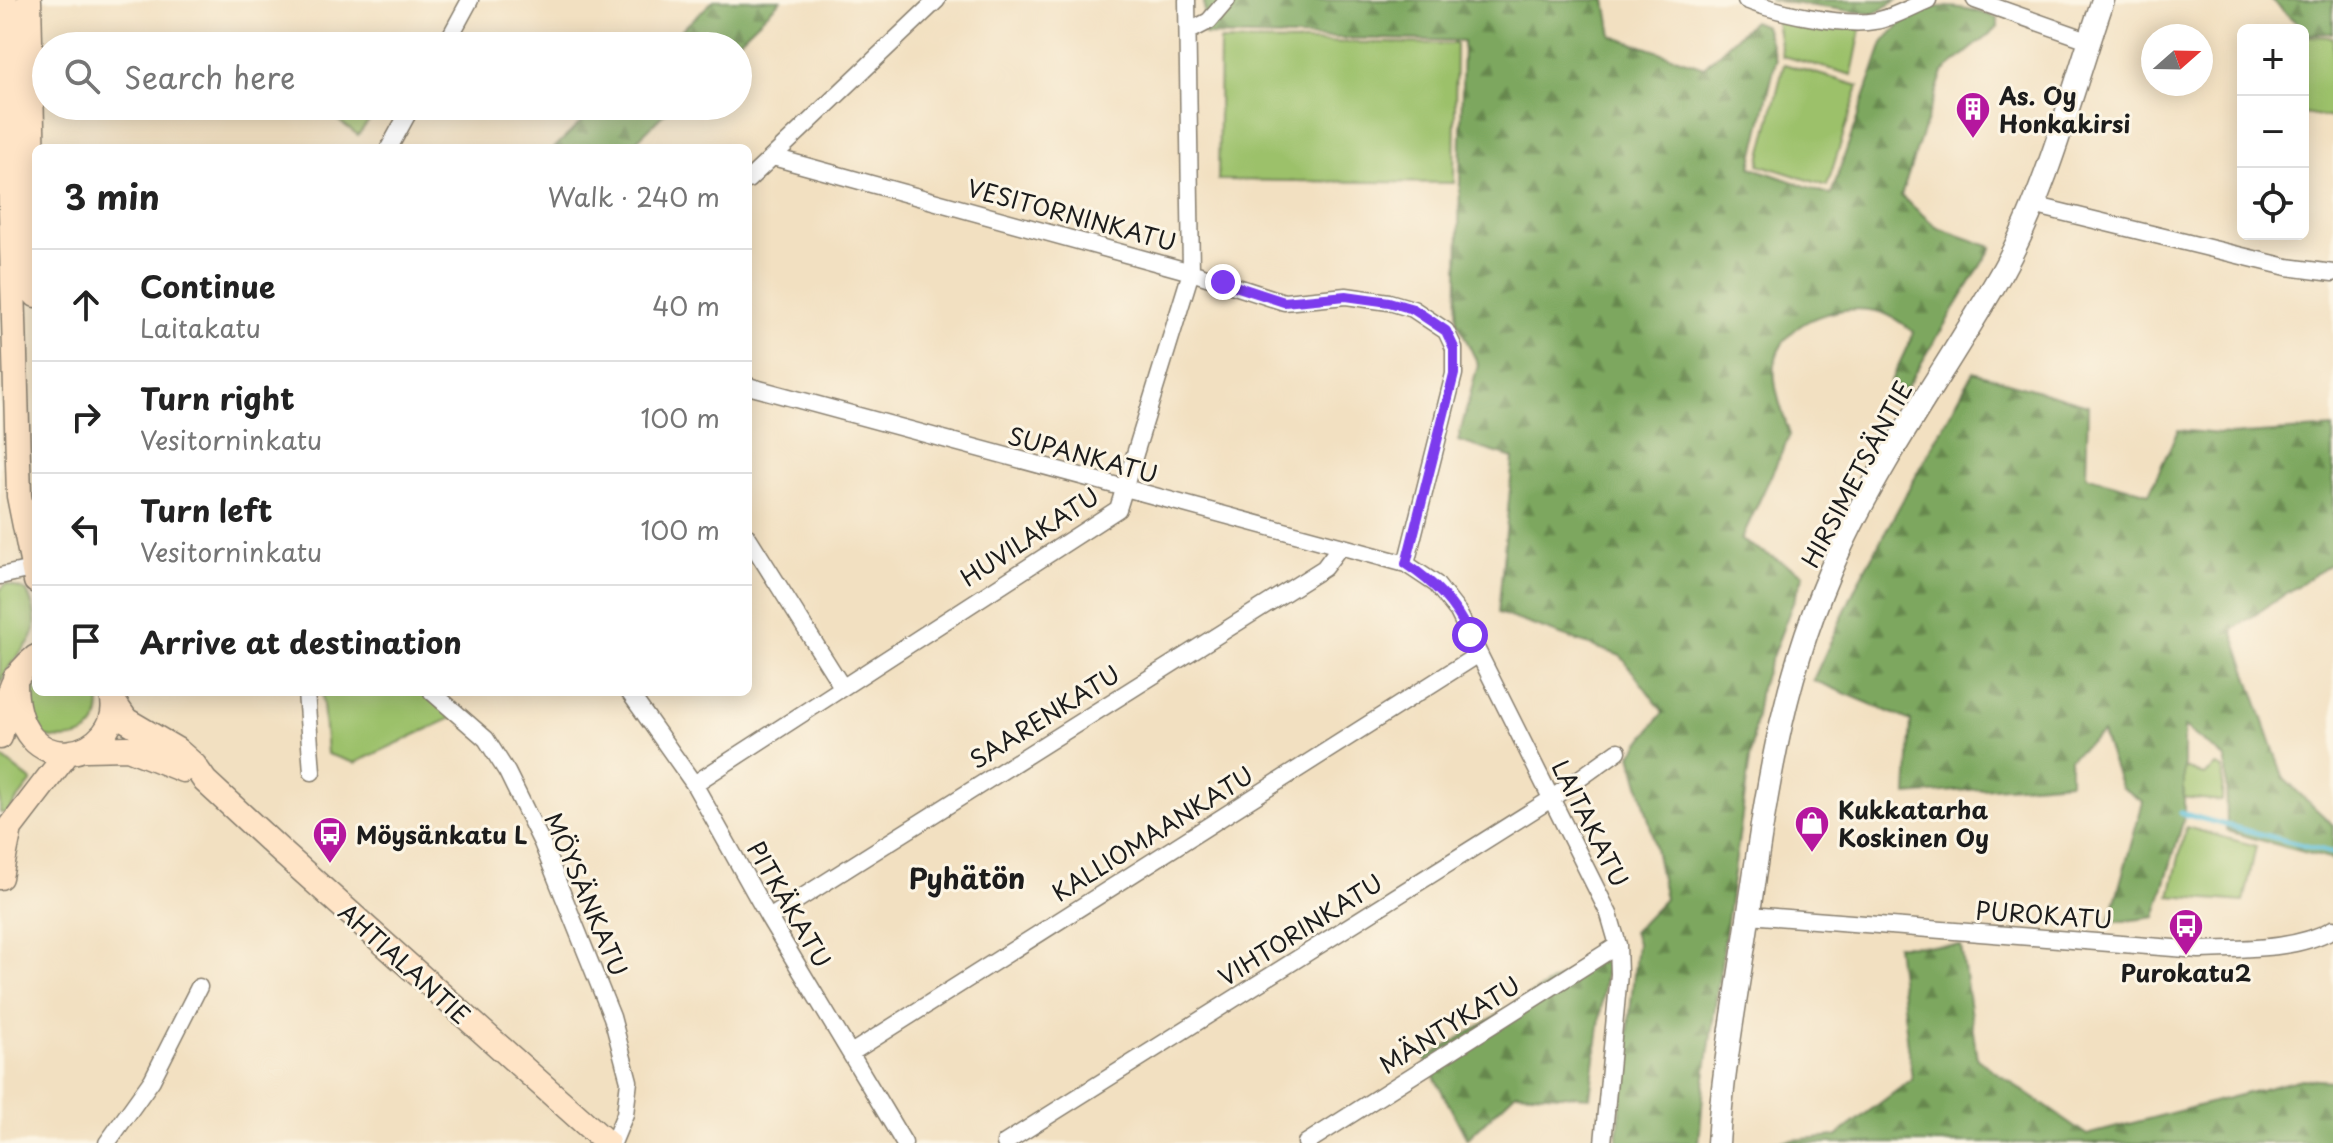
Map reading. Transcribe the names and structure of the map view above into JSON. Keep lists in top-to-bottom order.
{
  "streets": {
    "main road": ["AHTIALANTIE"],
    "street": [
      "VESITORNINKATU",
      "SUPANKATU",
      "HIRSIMETSÄNTIE",
      "HUVILAKATU",
      "SAARENKATU",
      "LAITAKATU",
      "KALLIOMAANKATU",
      "MÖYSÄNKATU",
      "PITKÄKATU",
      "PUROKATU",
      "VIHTORINKATU",
      "MÄNTYKATU"
    ]
  },
  "crossings": [
    ["VESITORNINKATU", "SUPANKATU"],
    ["VESITORNINKATU", "HUVILAKATU"],
    ["VESITORNINKATU", "LAITAKATU"],
    ["SUPANKATU", "HUVILAKATU"],
    ["SUPANKATU", "SAARENKATU"],
    ["SUPANKATU", "LAITAKATU"],
    ["HIRSIMETSÄNTIE", "PUROKATU"],
    ["HUVILAKATU", "PITKÄKATU"],
    ["SAARENKATU", "PITKÄKATU"],
    ["LAITAKATU", "KALLIOMAANKATU"],
    ["LAITAKATU", "VIHTORINKATU"],
    ["LAITAKATU", "MÄNTYKATU"],
    ["KALLIOMAANKATU", "PITKÄKATU"],
    ["MÖYSÄNKATU", "AHTIALANTIE"]
  ],
  "districts": ["Pyhätön"],
  "places": {
    "building": ["As. Oy Honkakirsi"],
    "shop": ["Kukkatarha Koskinen Oy"],
    "bus stop": ["Möysänkatu L", "Purokatu2"]
  },
  "north": "right",
  "page": {
    "map_buttons": ["+", "−"],
    "search": "Search here",
    "heading": ["3 min", "Walk · 240 m"],
    "list": [
      ["Continue", "Laitakatu", "40 m"],
      ["Turn right", "Vesitorninkatu", "100 m"],
      ["Turn left", "Vesitorninkatu", "100 m"],
      "Arrive at destination"
    ]
  }
}
